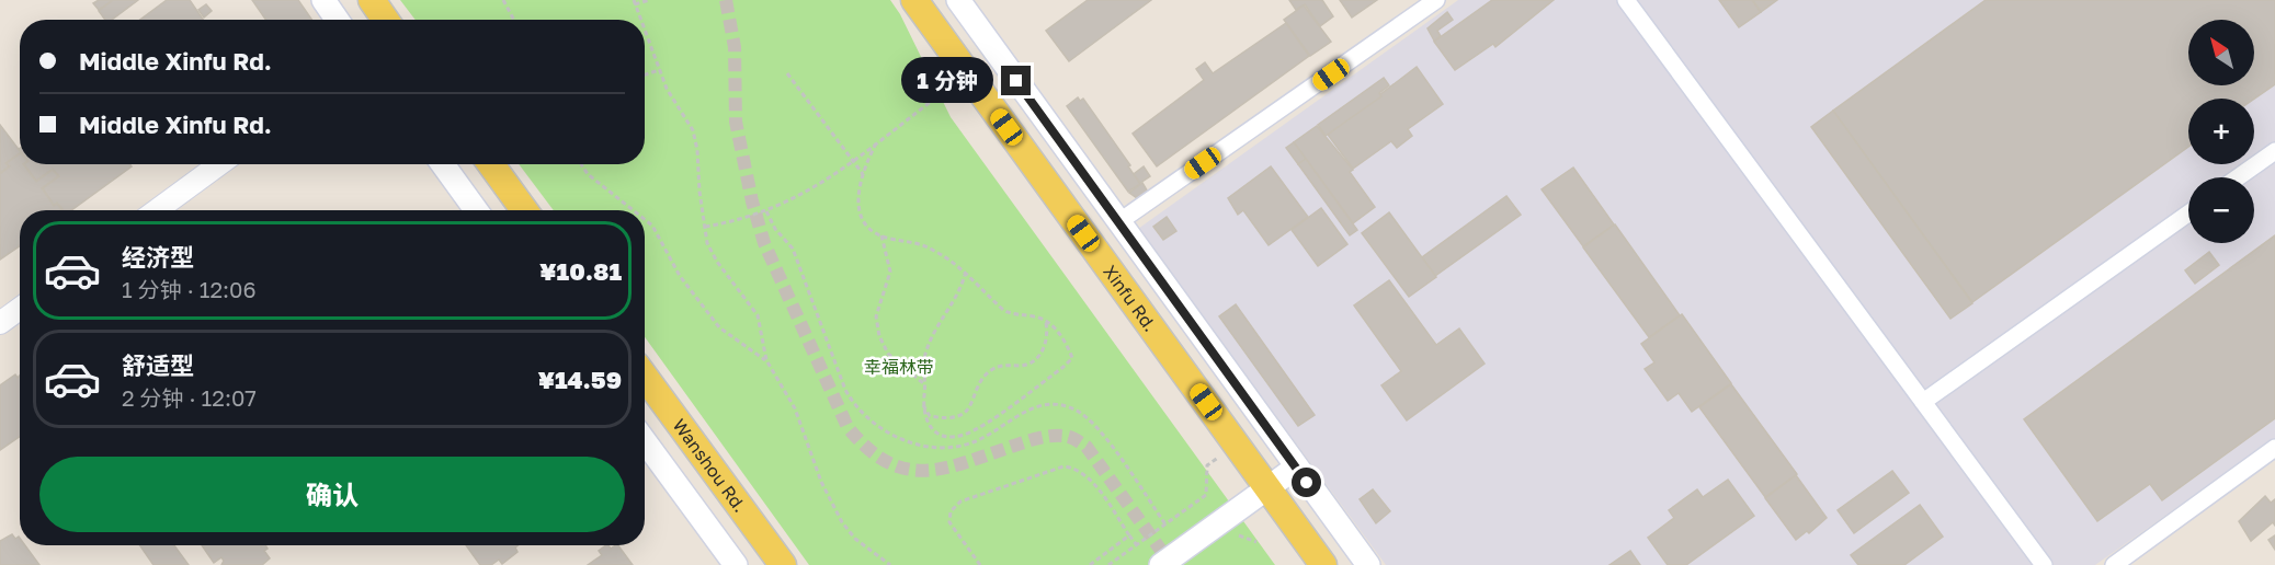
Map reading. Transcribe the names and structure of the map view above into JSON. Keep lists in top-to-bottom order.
{
  "streets": {
    "main road": ["Xinfu Rd.", "Wanshou Rd."]
  },
  "parks": ["幸福林带"],
  "north": "top left",
  "page": {
    "map_buttons": ["+", "−"],
    "banner": ["Middle Xinfu Rd.", "Middle Xinfu Rd."],
    "bubble": "1 分钟",
    "list": [
      {
        "name": "经济型",
        "note": "1 分钟 · 12:06",
        "value": "¥10.81"
      },
      {
        "name": "舒适型",
        "note": "2 分钟 · 12:07",
        "value": "¥14.59"
      }
    ],
    "buttons": "确认"
  }
}
